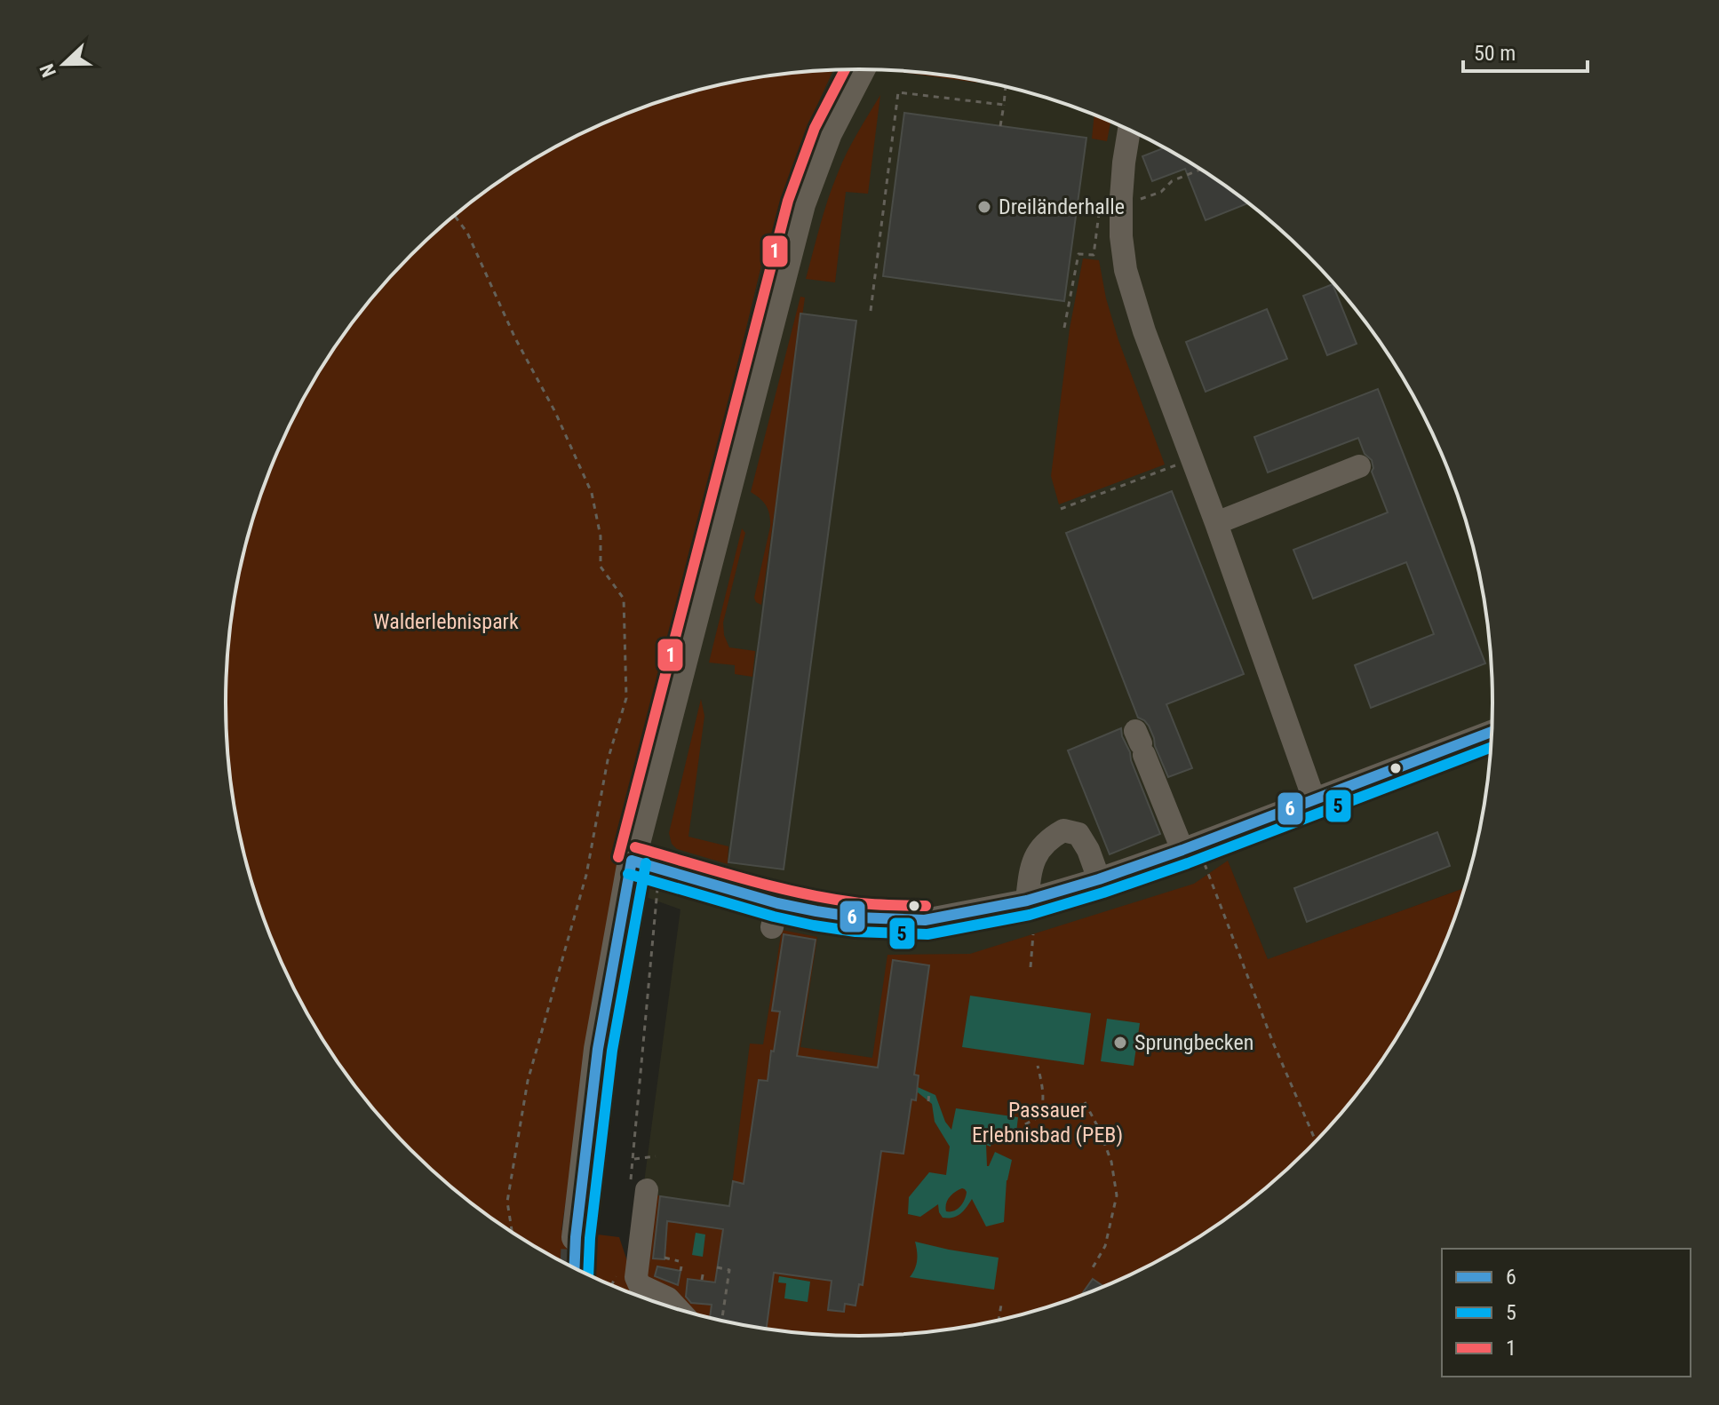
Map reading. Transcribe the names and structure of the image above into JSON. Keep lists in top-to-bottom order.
{
  "parks": ["Walderlebnispark", "Passauer Erlebnisbad (PEB)"],
  "places": ["Dreiländerhalle", "Sprungbecken"],
  "lines": ["transit line 1", "transit line 6", "transit line 5"],
  "legend": ["6", "5", "1"],
  "scale_bar": "50 m",
  "north": "left"
}
